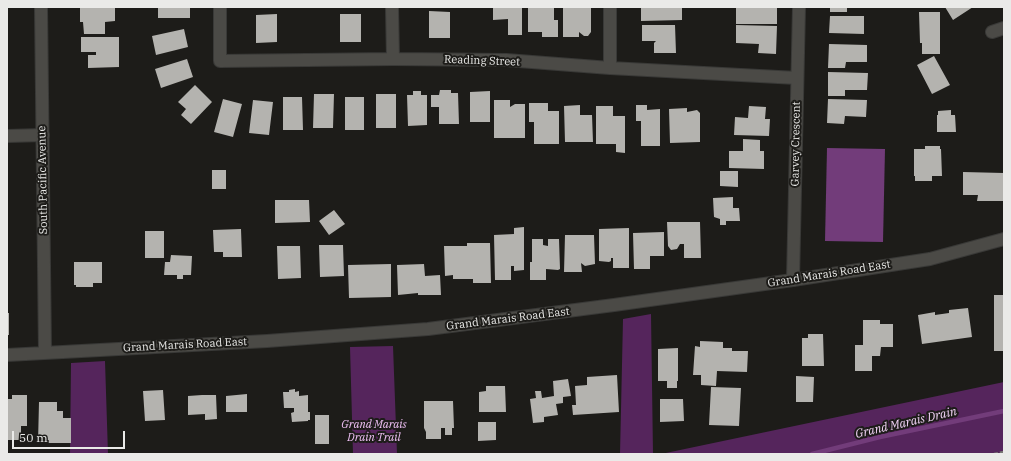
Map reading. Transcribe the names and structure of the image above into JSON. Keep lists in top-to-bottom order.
{
  "streets": {
    "street": [
      "Reading Street",
      "Garvey Crescent",
      "South Pacific Avenue",
      "Grand Marais Road East"
    ]
  },
  "crossings": [
    ["Reading Street", "Garvey Crescent"],
    ["Garvey Crescent", "Grand Marais Road East"],
    ["South Pacific Avenue", "Grand Marais Road East"]
  ],
  "water": ["Grand Marais Drain"],
  "parks": ["Grand Marais Drain Trail"],
  "scale_bar": "50 m"
}
